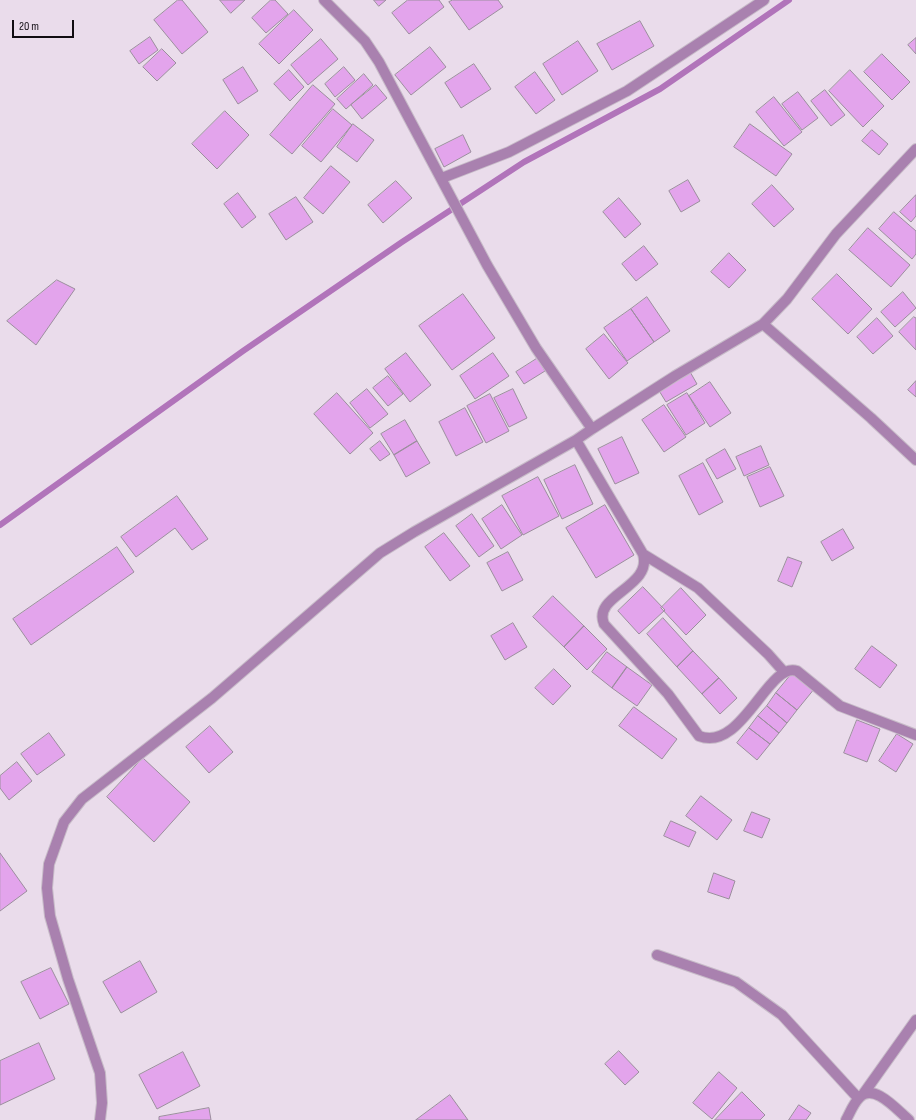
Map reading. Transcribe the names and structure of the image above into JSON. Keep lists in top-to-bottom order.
{
  "scale_bar": "20 m"
}
